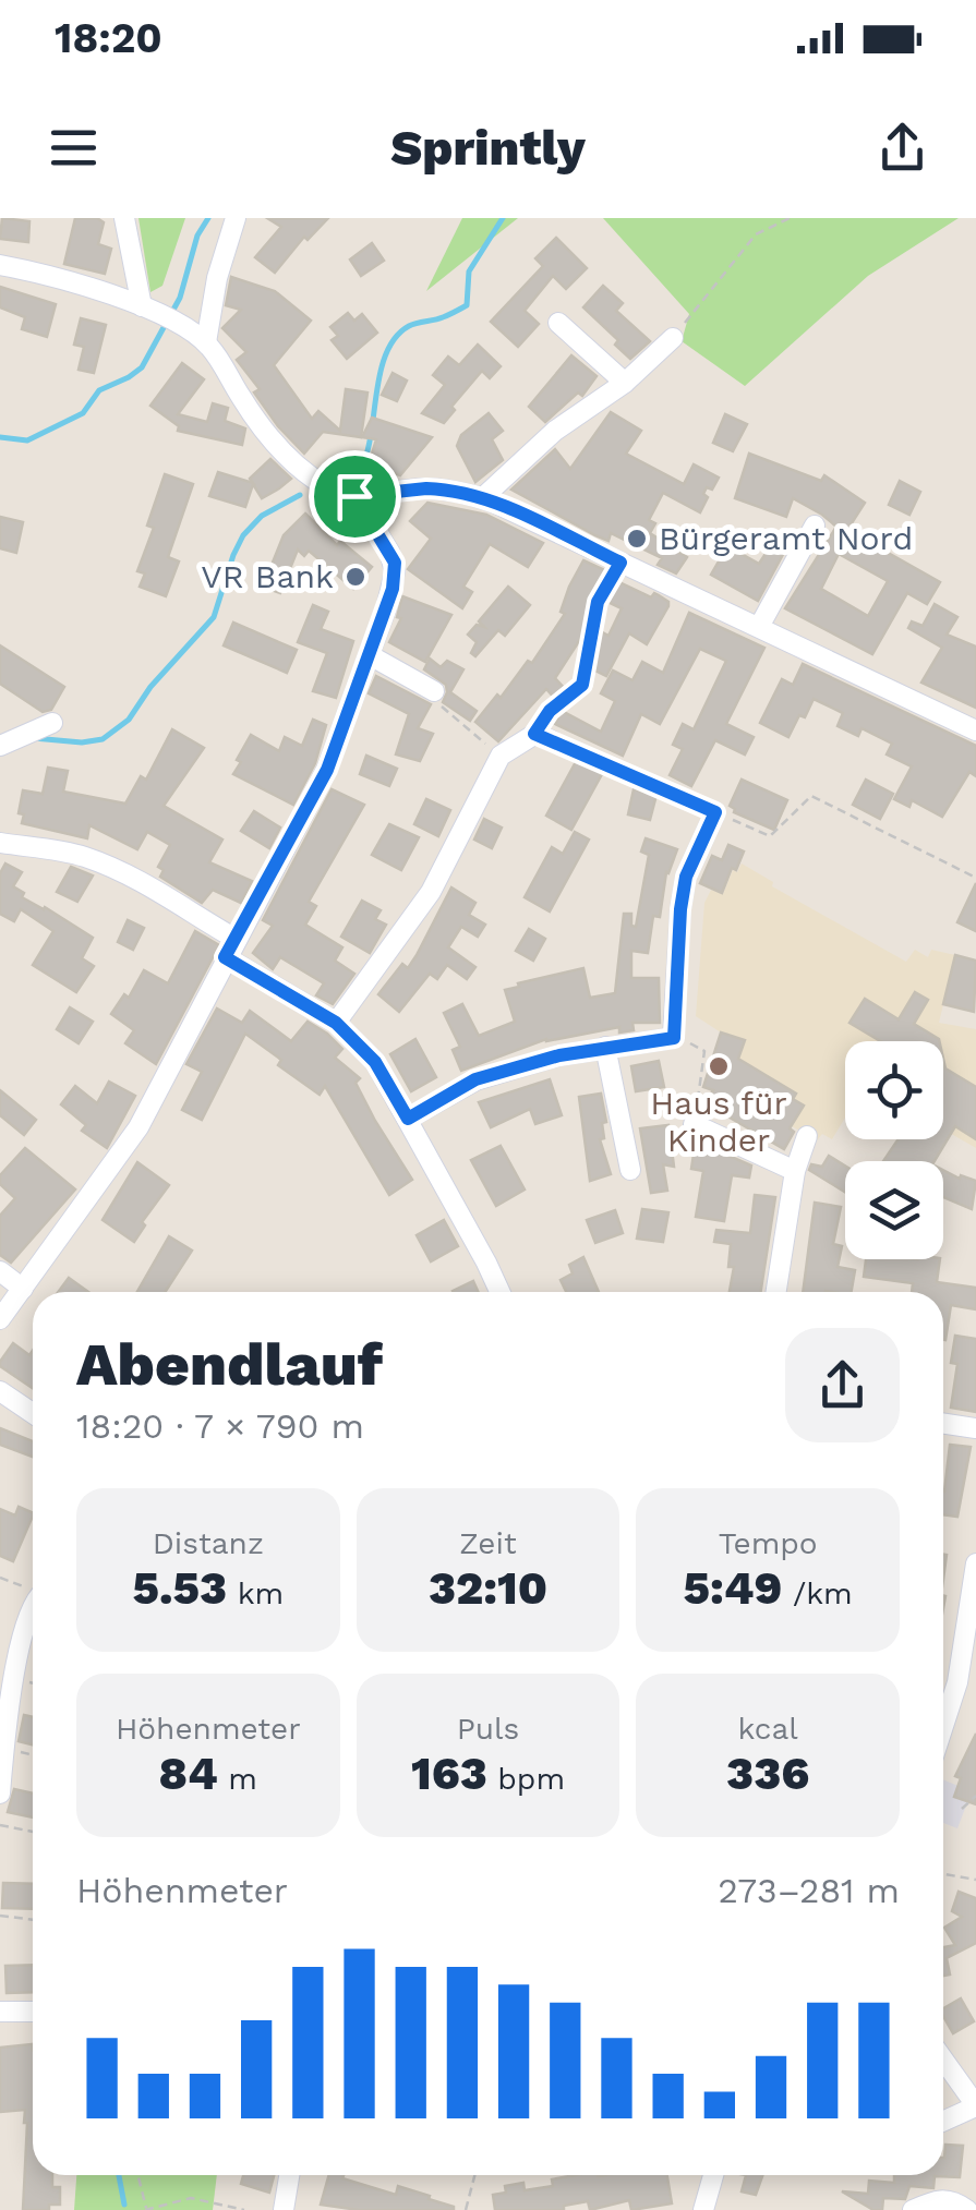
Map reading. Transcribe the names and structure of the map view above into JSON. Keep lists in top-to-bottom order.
{
  "places": ["Bürgeramt Nord", "VR Bank", "Haus für Kinder"],
  "page": {
    "status": "18:20",
    "header": "Sprintly",
    "heading": ["Abendlauf", "18:20 · 7 × 790 m"],
    "stats": [
      ["Distanz", "5.53 km"],
      ["Zeit", "32:10"],
      ["Tempo", "5:49 /km"],
      ["Höhenmeter", "84 m"],
      ["Puls", "163 bpm"],
      ["kcal", "336"]
    ],
    "chart": ["Höhenmeter", "273–281 m"]
  }
}
